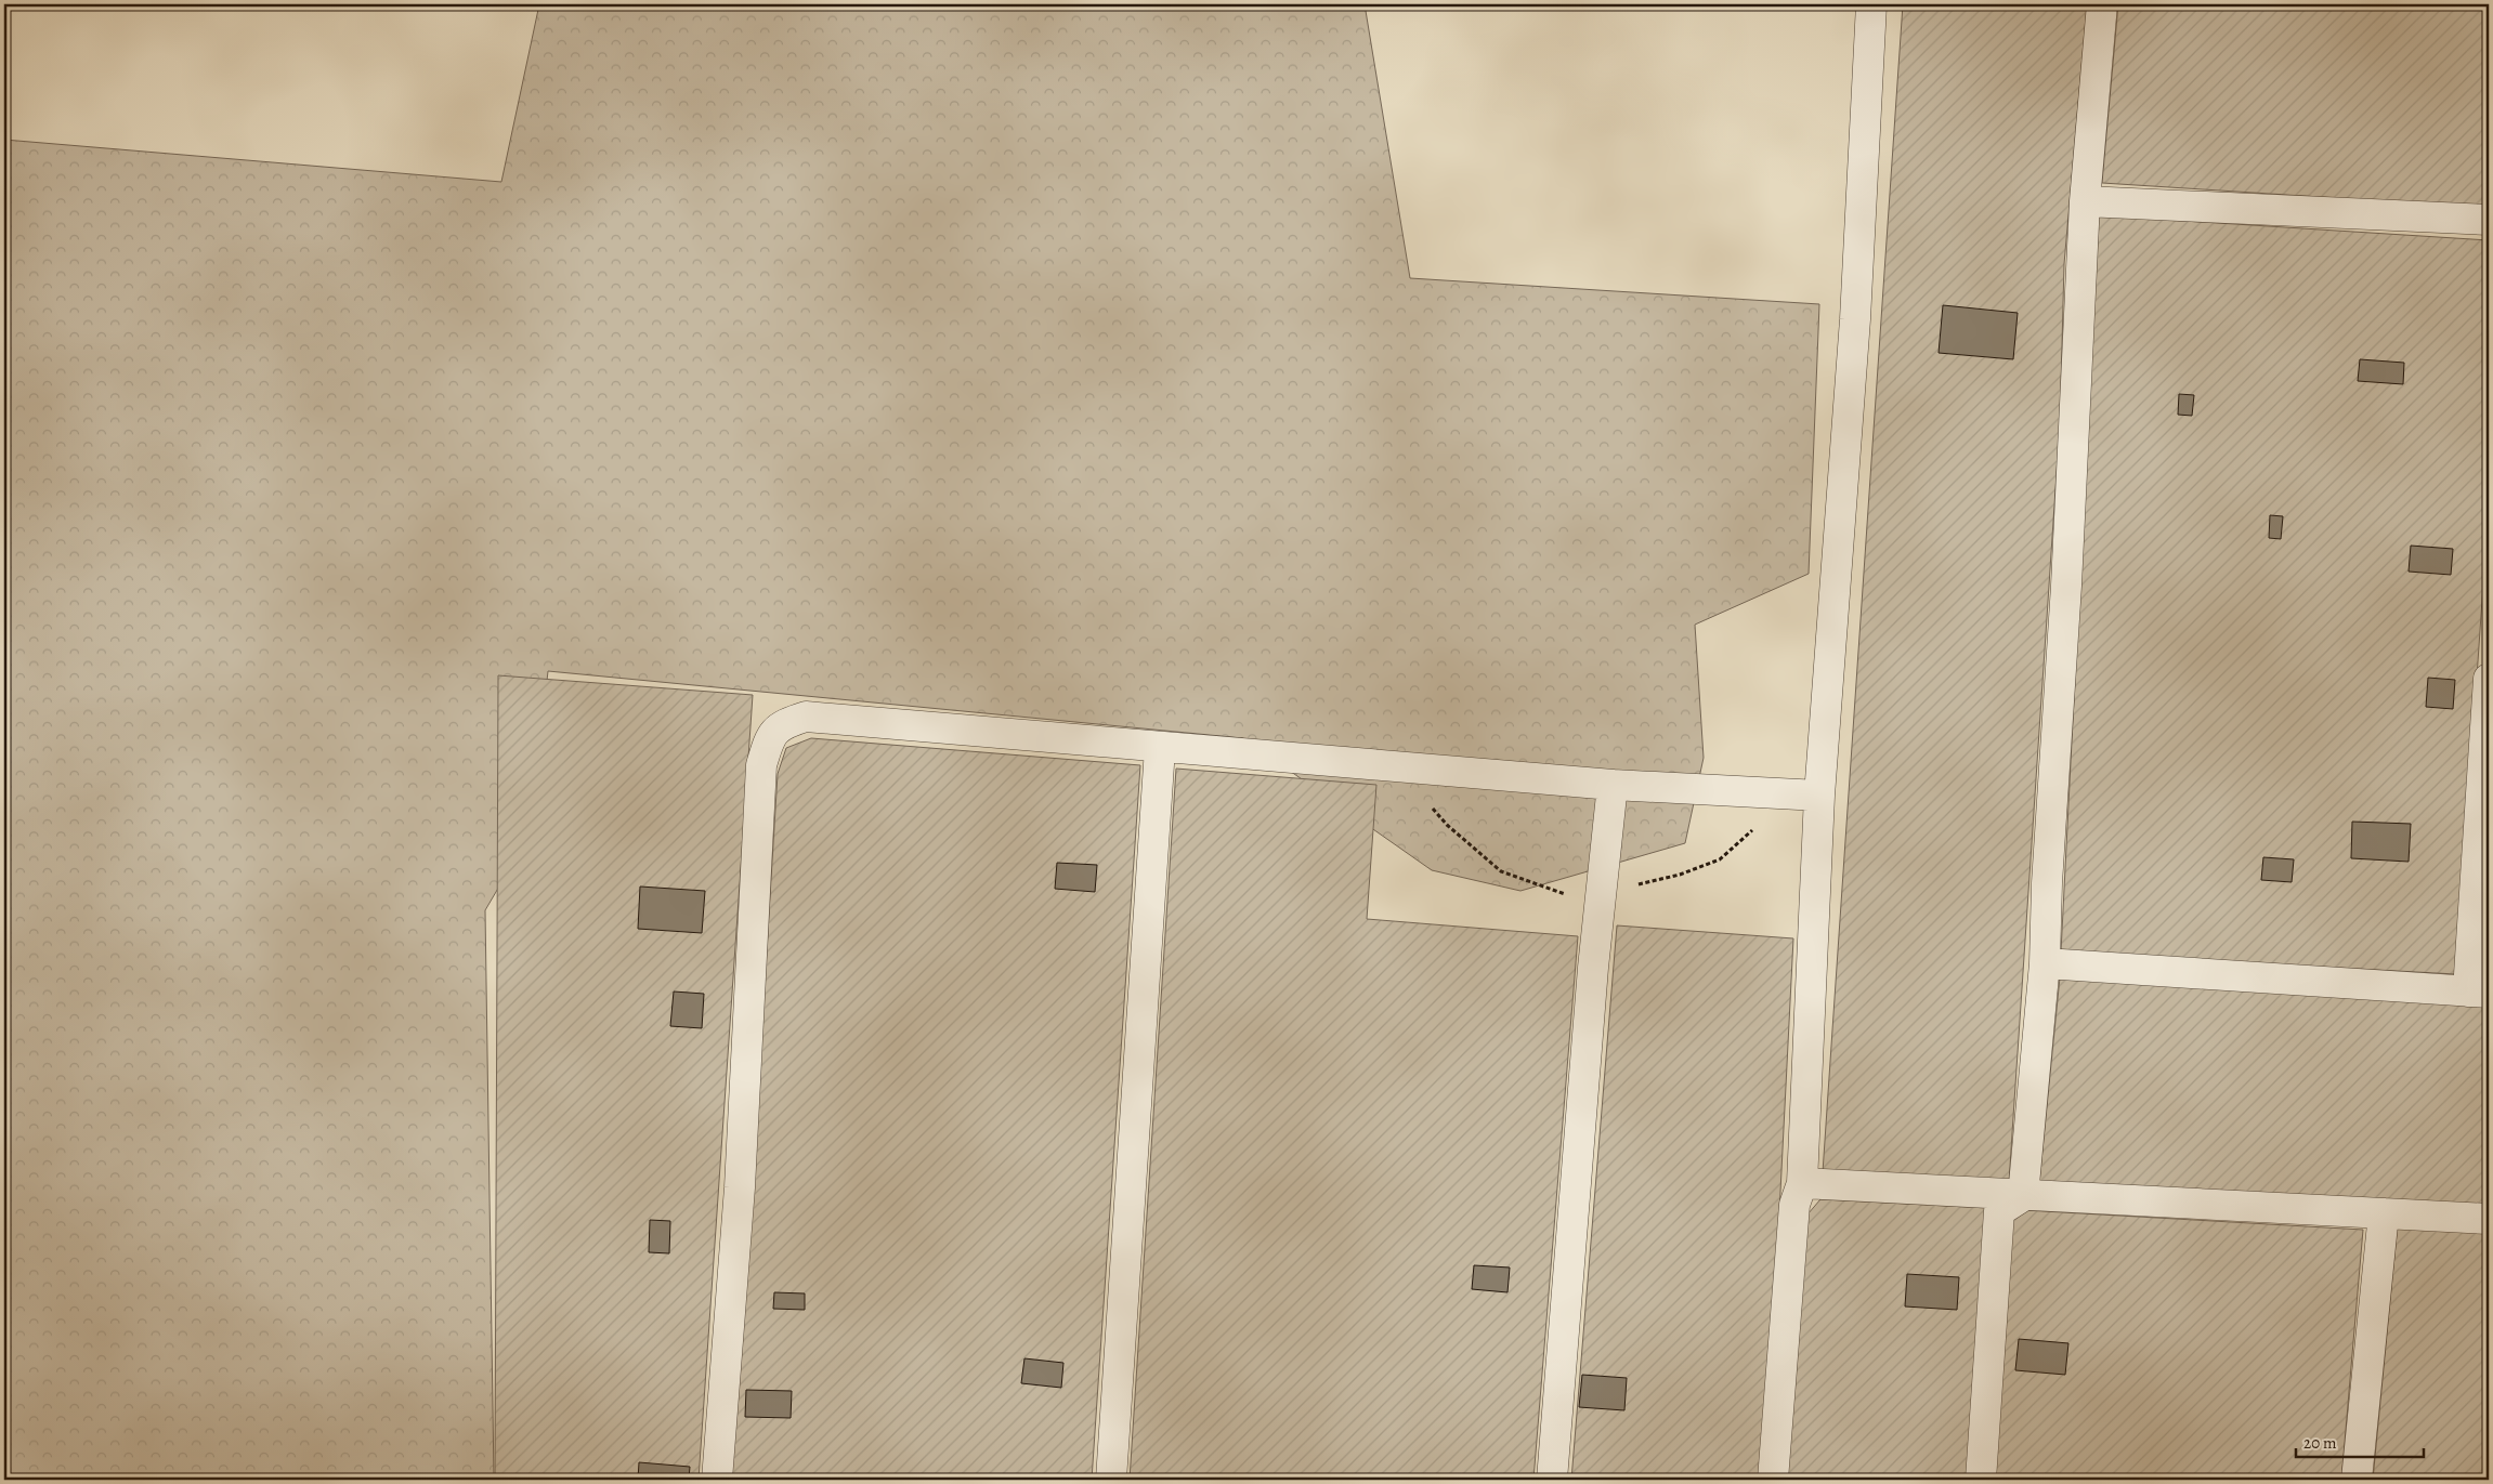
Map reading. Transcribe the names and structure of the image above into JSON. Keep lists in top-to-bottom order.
{
  "scale_bar": "20 m"
}
